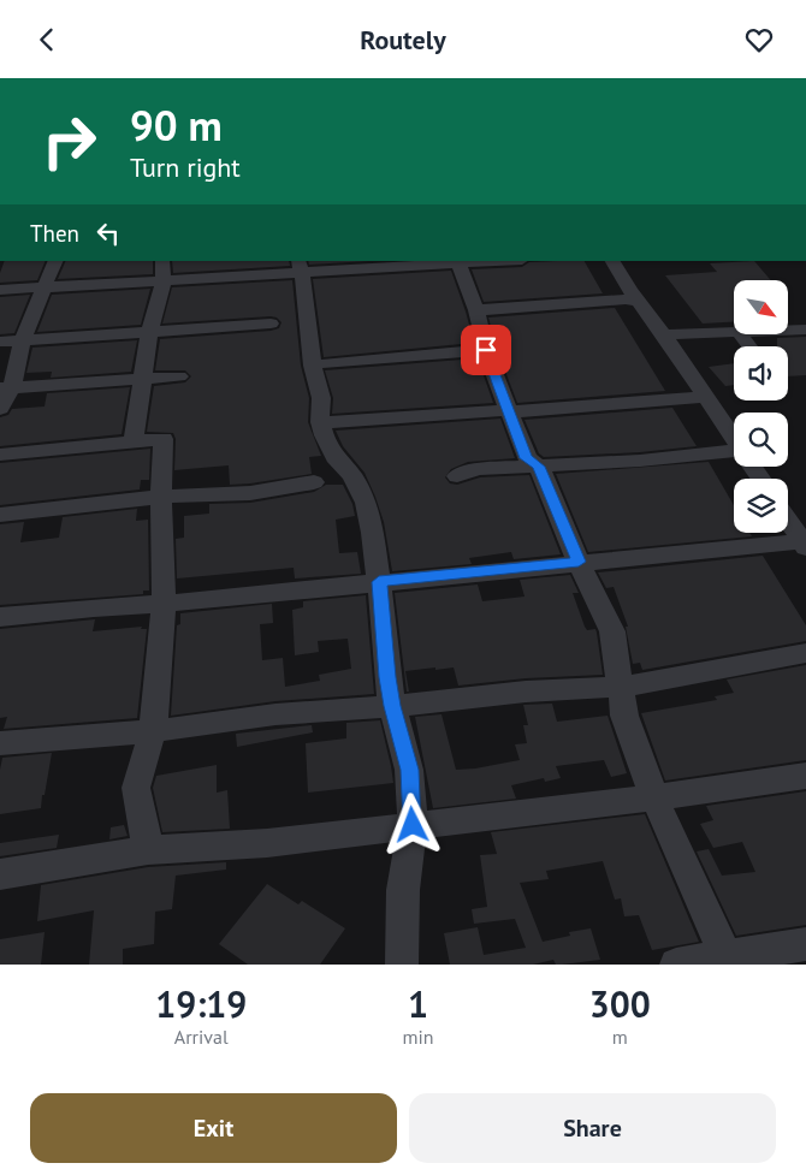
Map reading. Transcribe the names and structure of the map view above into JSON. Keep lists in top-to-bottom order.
{
  "north": "bottom right",
  "page": {
    "header": "Routely",
    "turn": ["90 m", "Turn right"],
    "then": "Then",
    "eta": [
      "19:19",
      "Arrival",
      "1",
      "min",
      "300",
      "m"
    ],
    "buttons": ["Exit", "Share"]
  }
}
